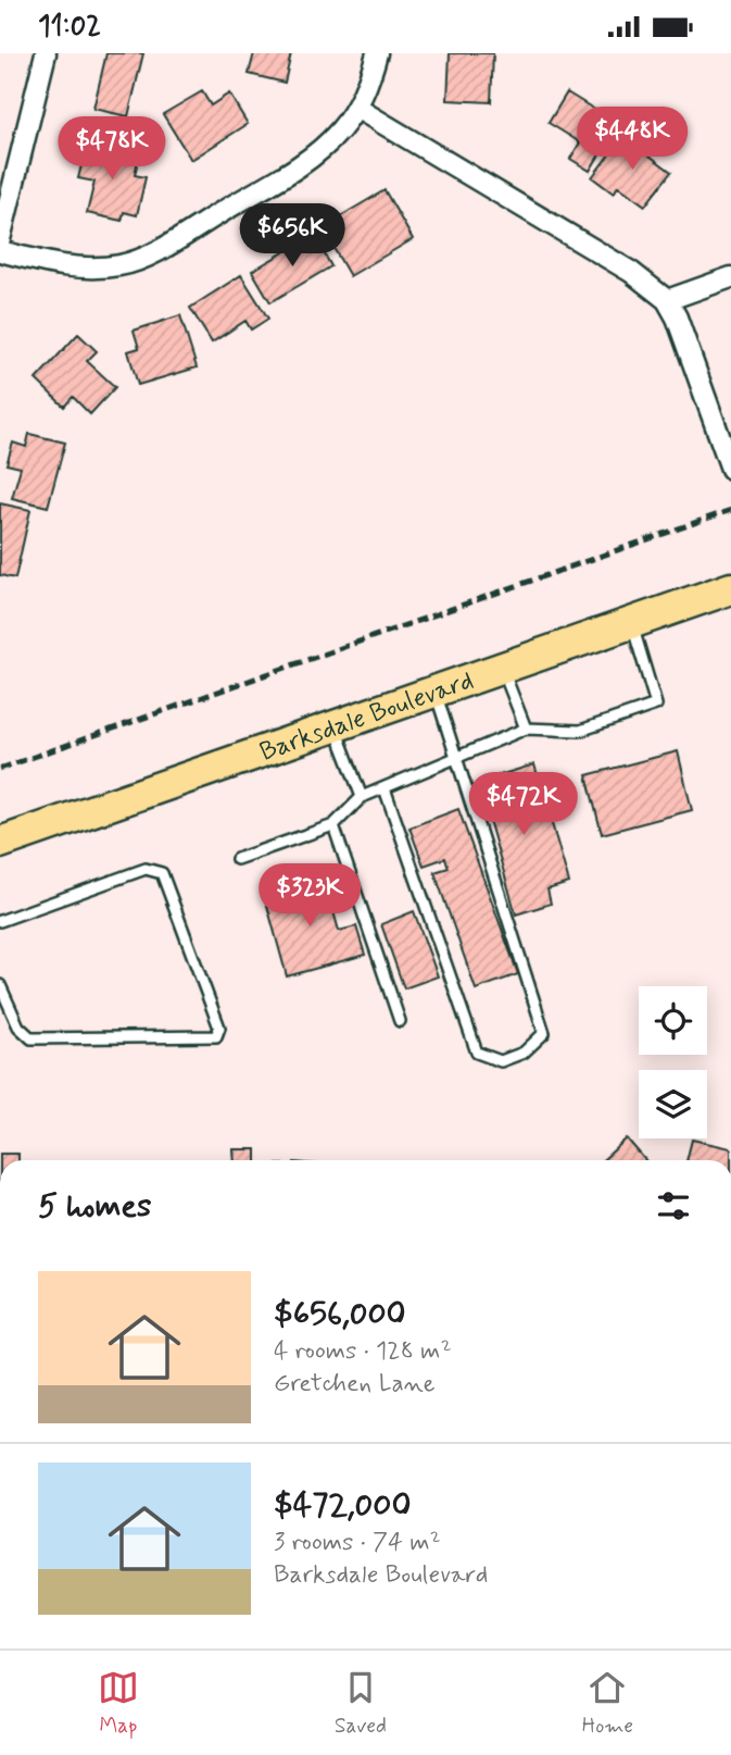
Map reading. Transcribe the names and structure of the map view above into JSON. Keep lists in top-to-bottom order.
{
  "streets": {
    "main road": ["Barksdale Boulevard"]
  },
  "page": {
    "status": "11:02",
    "price": [
      "$448K",
      "$478K",
      "$656K",
      "$472K",
      "$323K"
    ],
    "heading": "5 homes",
    "list": [
      {
        "name": "$656,000",
        "note": "4 rooms · 128 m² · Gretchen Lane"
      },
      {
        "name": "$472,000",
        "note": "3 rooms · 74 m² · Barksdale Boulevard"
      }
    ],
    "tabs": ["Map", "Saved", "Home"]
  }
}
